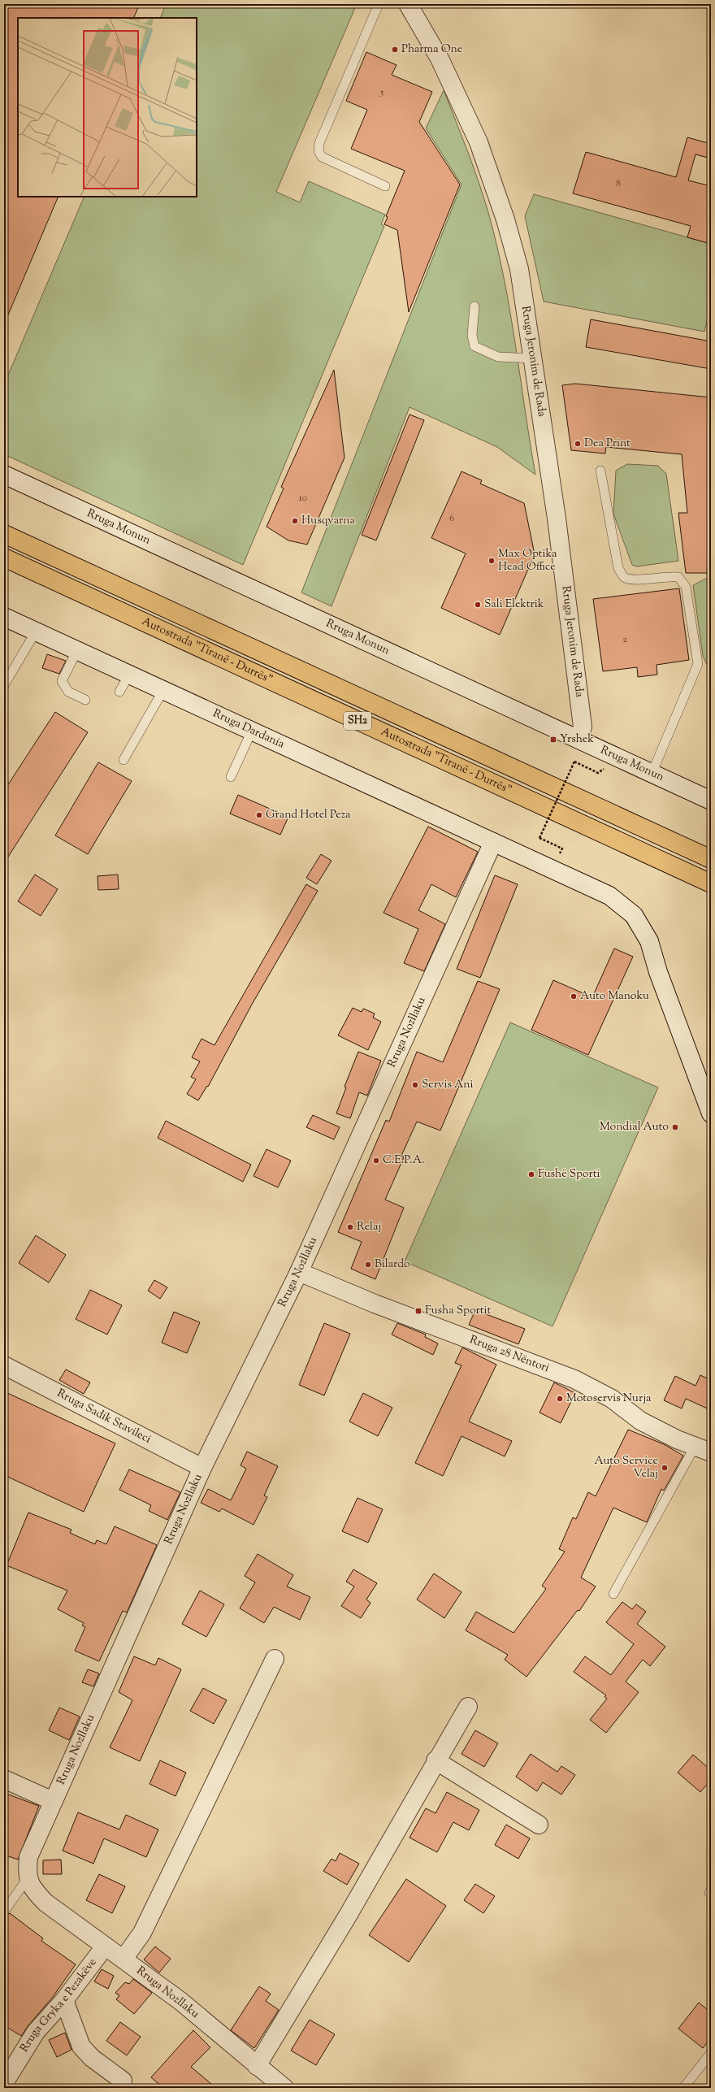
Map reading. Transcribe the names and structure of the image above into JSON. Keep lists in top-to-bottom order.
{
  "streets": {
    "highway": ["Autostrada \"Tiranë - Durrës\"", "SH2"],
    "street": [
      "Rruga Jeronim de Rada",
      "Rruga Monun",
      "Rruga Dardania",
      "Rruga Nozllaku",
      "Rruga 28 Nëntori",
      "Rruga Sadik Stavileci",
      "Rruga Gryka e Pezakëve"
    ]
  },
  "crossings": [
    ["Rruga Jeronim de Rada", "Rruga Monun"],
    ["Rruga Dardania", "Rruga Nozllaku"],
    ["Rruga Nozllaku", "Rruga 28 Nëntori"],
    ["Rruga Nozllaku", "Rruga Sadik Stavileci"],
    ["Rruga Nozllaku", "Rruga Gryka e Pezakëve"]
  ],
  "places": {
    "other": [
      "Pharma One",
      "Dea Print",
      "Husqvarna",
      "Max Optika Head Office",
      "Sali Elektrik",
      "Grand Hotel Peza",
      "Auto Manoku",
      "Servis Ani",
      "Mondial Auto",
      "C.E.P.A.",
      "Fushë Sporti",
      "Relaj",
      "Bilardo",
      "Motoservis Nurja",
      "Auto Service Velaj"
    ],
    "transit": ["Yrshek", "Fusha Sportit"]
  },
  "house_numbers": [
    "5",
    "8",
    "10",
    "6",
    "2"
  ]
}
